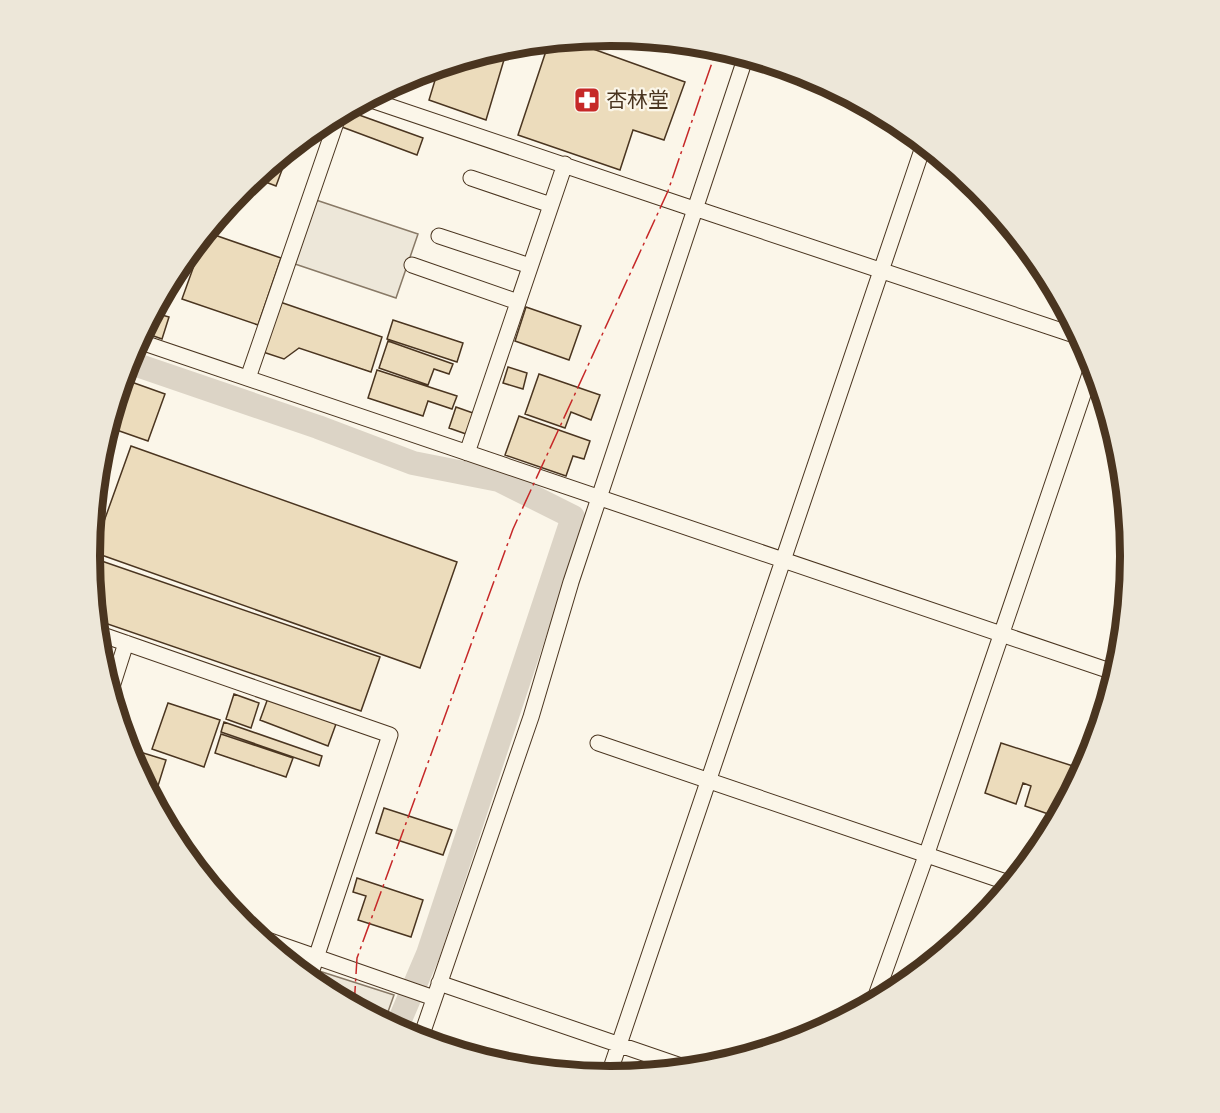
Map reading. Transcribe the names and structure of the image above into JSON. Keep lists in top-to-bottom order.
{
  "places": {
    "pharmacy": ["杏林堂"]
  }
}
